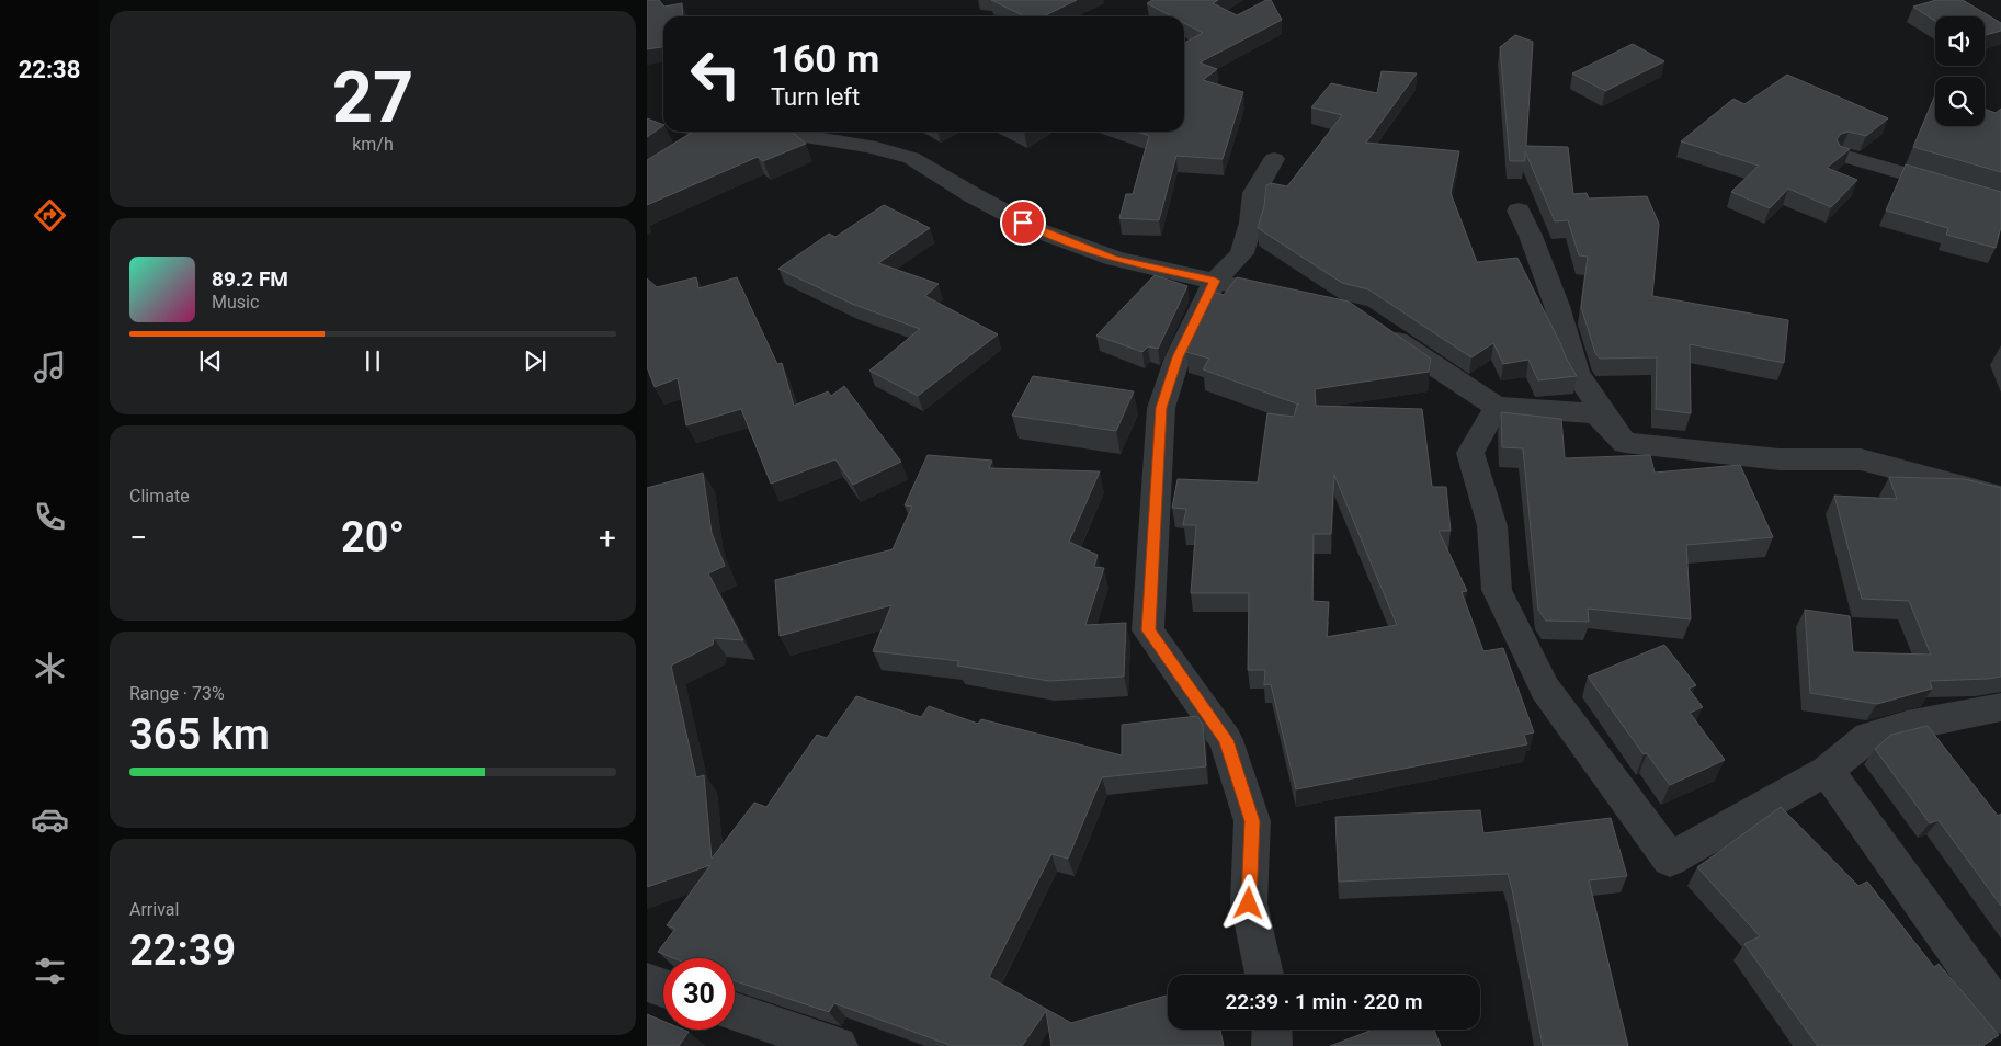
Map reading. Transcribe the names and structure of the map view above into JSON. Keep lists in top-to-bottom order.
{
  "page": {
    "tabs": "22:38",
    "tile": [
      ["27", "km/h"],
      "Climate",
      ["Range · 73%", "365 km"],
      ["Arrival", "22:39"]
    ],
    "turn": ["160 m", "Turn left"],
    "song": ["89.2 FM", "Music"],
    "heat": ["−", "20°", "+"],
    "limit": "30",
    "trip": "22:39 · 1 min · 220 m"
  }
}
